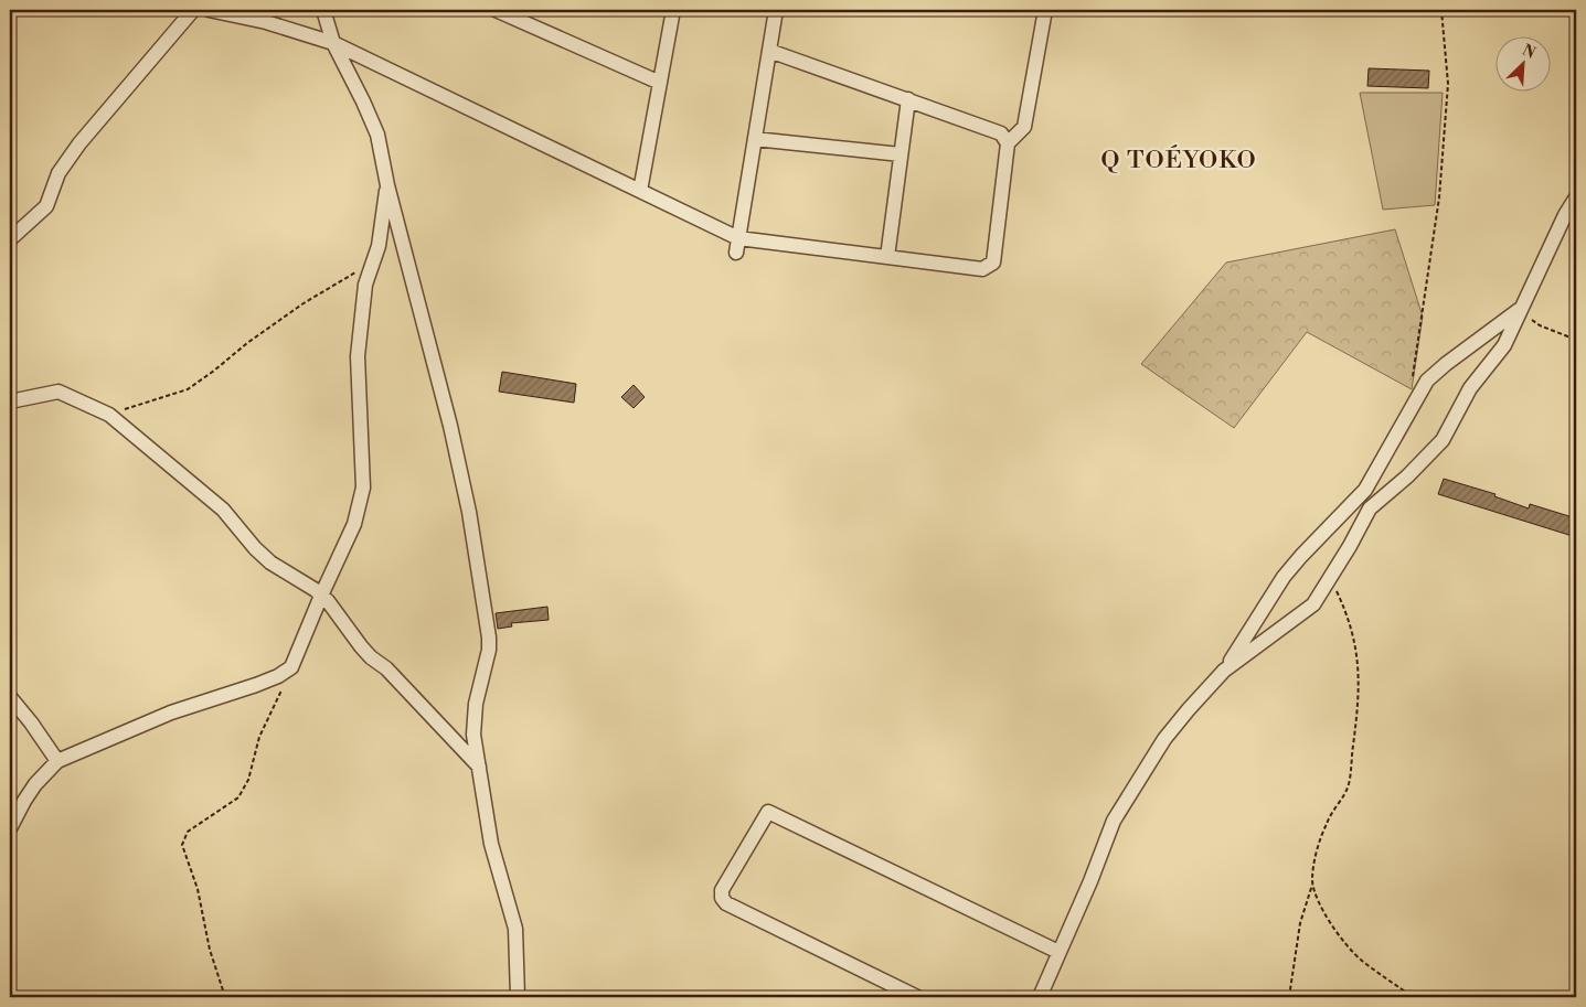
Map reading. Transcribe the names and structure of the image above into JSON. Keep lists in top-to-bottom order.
{
  "districts": ["Q TOÉYOKO"],
  "north": "top right"
}
